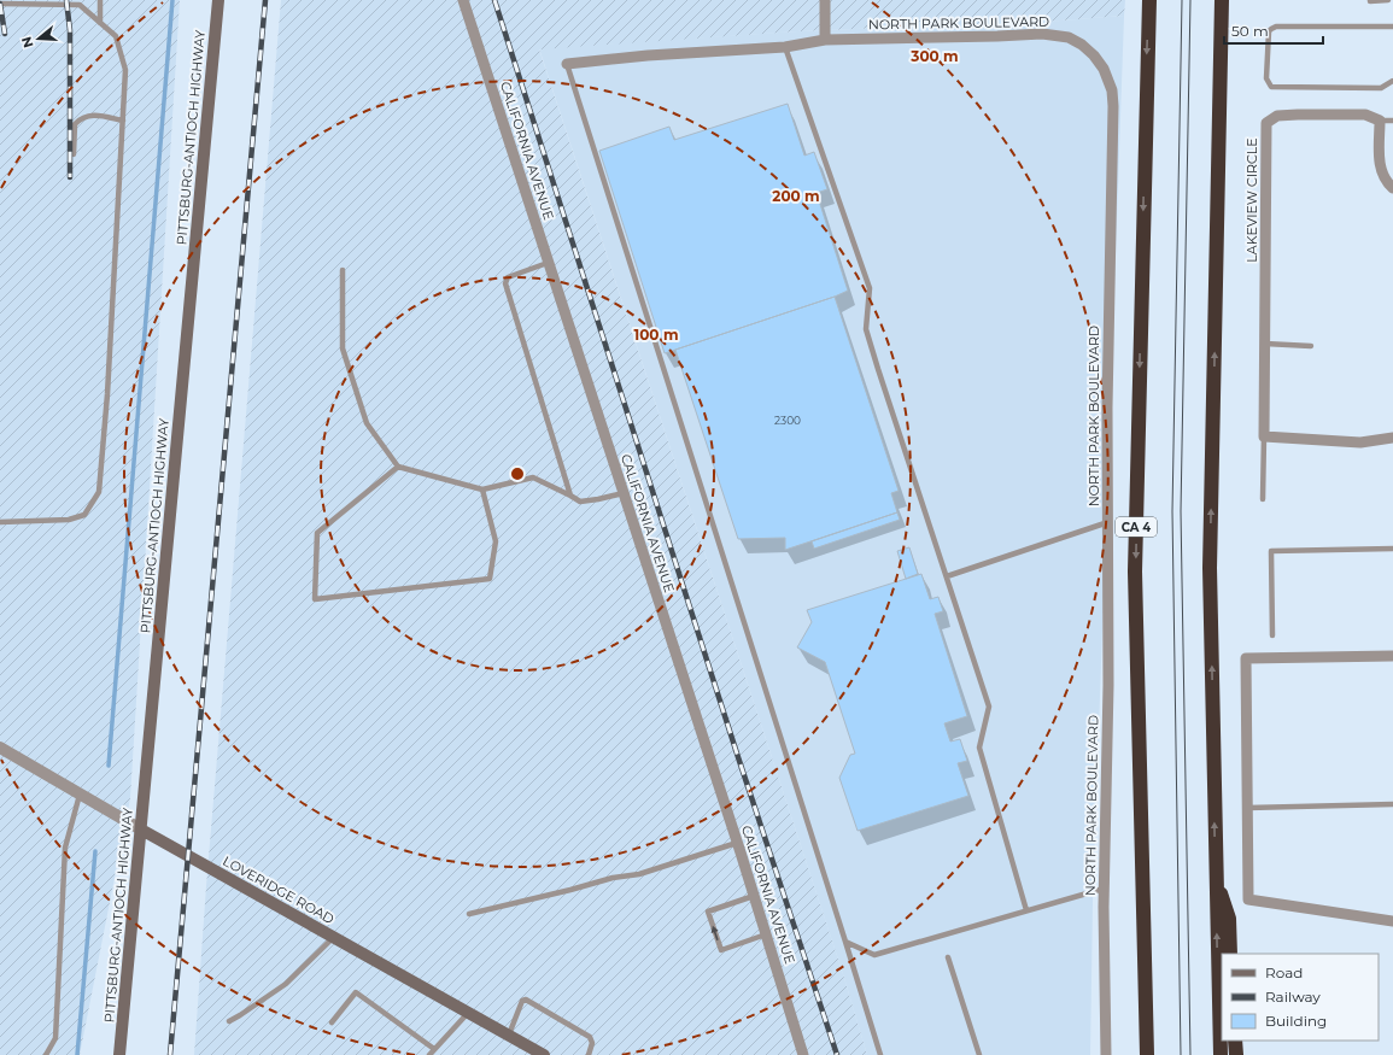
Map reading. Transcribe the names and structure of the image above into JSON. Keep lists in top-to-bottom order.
{
  "streets": {
    "highway": ["CA 4"],
    "main road": ["PITTSBURG-ANTIOCH HIGHWAY", "LOVERIDGE ROAD"],
    "street": ["NORTH PARK BOULEVARD", "CALIFORNIA AVENUE", "LAKEVIEW CIRCLE"]
  },
  "crossings": [
    ["PITTSBURG-ANTIOCH HIGHWAY", "LOVERIDGE ROAD"]
  ],
  "house_numbers": ["2300"],
  "legend": ["Road", "Railway", "Building"],
  "scale_bar": "50 m",
  "north": "left",
  "rings": ["300 m", "200 m", "100 m"]
}
